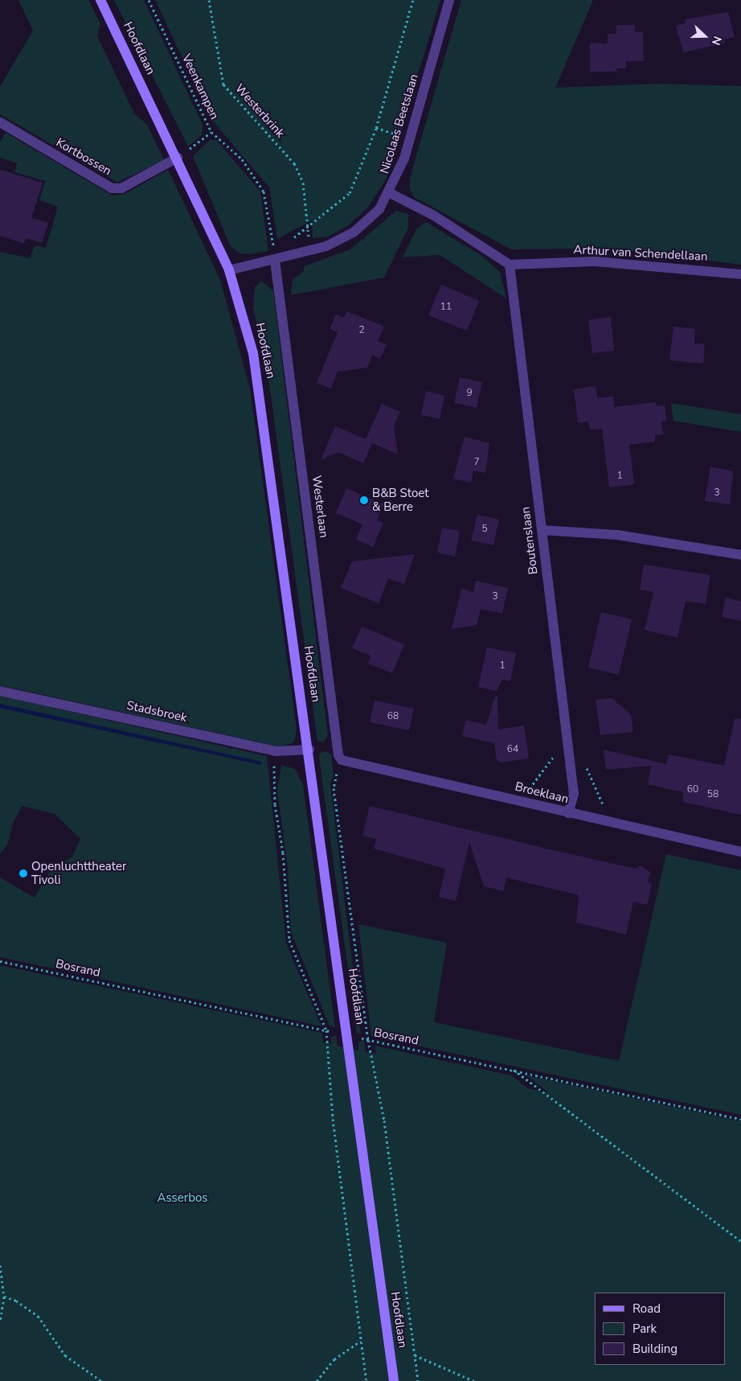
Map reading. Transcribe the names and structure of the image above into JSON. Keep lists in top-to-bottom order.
{
  "streets": {
    "street": [
      "Hoofdlaan",
      "Nicolaas Beetslaan",
      "Kortbossen",
      "Arthur van Schendellaan",
      "Westerlaan",
      "Boutenslaan",
      "Stadsbroek",
      "Broeklaan"
    ],
    "path": ["Veenkampen", "Westerbrink", "Bosrand"]
  },
  "crossings": [
    ["Hoofdlaan", "Nicolaas Beetslaan"],
    ["Hoofdlaan", "Kortbossen"],
    ["Hoofdlaan", "Westerlaan"],
    ["Hoofdlaan", "Stadsbroek"],
    ["Hoofdlaan", "Broeklaan"],
    ["Hoofdlaan", "Bosrand"],
    ["Veenkampen", "Nicolaas Beetslaan"],
    ["Veenkampen", "Westerlaan"],
    ["Nicolaas Beetslaan", "Westerlaan"],
    ["Arthur van Schendellaan", "Boutenslaan"],
    ["Westerlaan", "Broeklaan"],
    ["Boutenslaan", "Broeklaan"]
  ],
  "parks": ["Asserbos"],
  "places": ["B&B Stoet & Berre", "Openluchttheater Tivoli"],
  "house_numbers": [
    "11",
    "2",
    "9",
    "7",
    "1",
    "3",
    "5",
    "3",
    "1",
    "68",
    "64",
    "60",
    "58"
  ],
  "legend": ["Road", "Park", "Building"],
  "north": "right"
}
